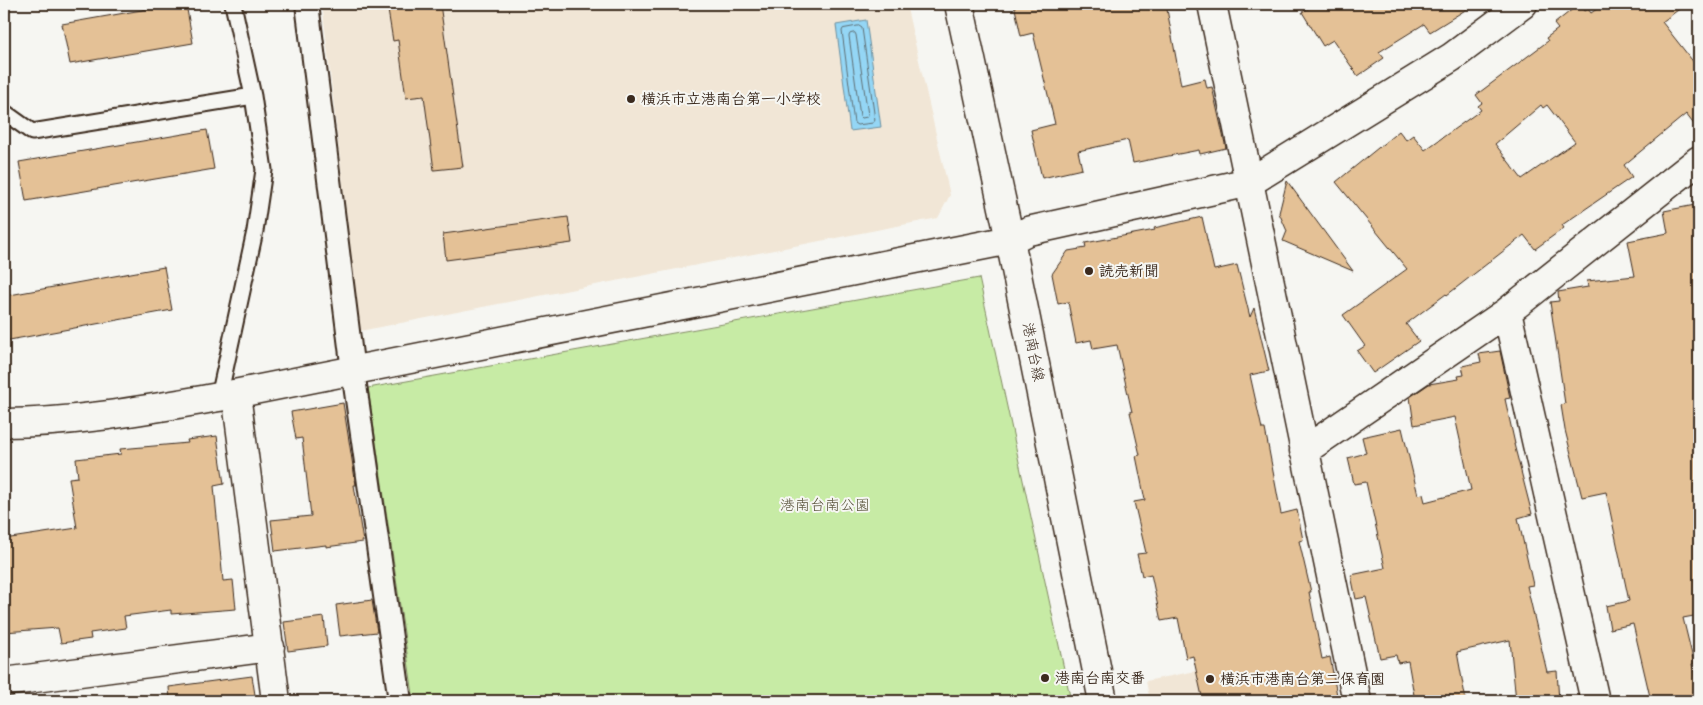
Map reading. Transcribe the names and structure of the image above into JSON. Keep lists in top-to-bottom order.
{
  "streets": {
    "street": ["港南台線"]
  },
  "parks": ["港南台南公園"],
  "places": [
    "横浜市立港南台第一小学校",
    "読売新聞",
    "港南台南交番",
    "横浜市港南台第二保育園"
  ]
}
